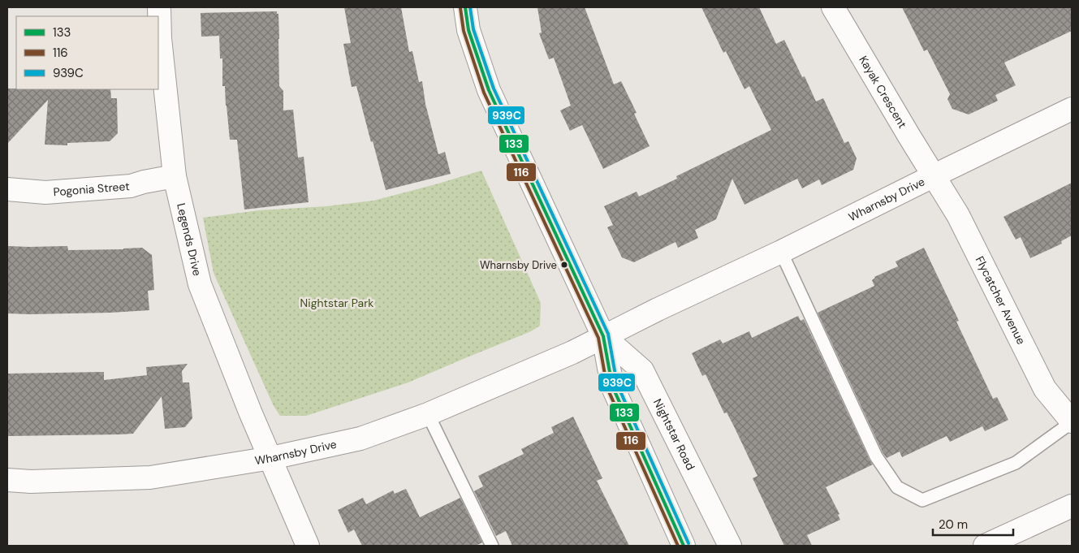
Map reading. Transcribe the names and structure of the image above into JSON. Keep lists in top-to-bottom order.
{
  "streets": {
    "street": [
      "Kayak Crescent",
      "Pogonia Street",
      "Wharnsby Drive",
      "Legends Drive",
      "Flycatcher Avenue",
      "Nightstar Road"
    ]
  },
  "crossings": [
    ["Kayak Crescent", "Wharnsby Drive"],
    ["Kayak Crescent", "Flycatcher Avenue"],
    ["Pogonia Street", "Legends Drive"],
    ["Wharnsby Drive", "Legends Drive"],
    ["Wharnsby Drive", "Flycatcher Avenue"],
    ["Wharnsby Drive", "Nightstar Road"]
  ],
  "parks": ["Nightstar Park"],
  "places": ["Wharnsby Drive"],
  "lines": ["transit line 133", "transit line 939C", "transit line 116"],
  "legend": ["133", "116", "939C"],
  "scale_bar": "20 m"
}
